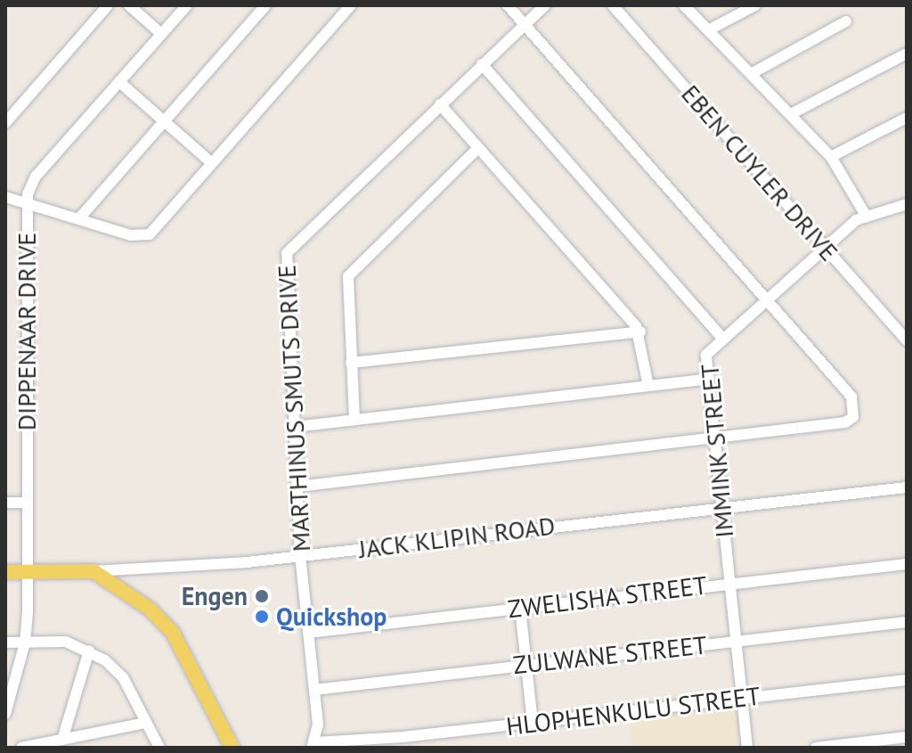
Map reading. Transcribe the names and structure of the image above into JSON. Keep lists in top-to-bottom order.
{
  "streets": {
    "main road": ["JACK KLIPIN ROAD"],
    "street": [
      "EBEN CUYLER DRIVE",
      "DIPPENAAR DRIVE",
      "MARTHINUS SMUTS DRIVE",
      "IMMINK STREET",
      "ZWELISHA STREET",
      "ZULWANE STREET",
      "HLOPHENKULU STREET"
    ]
  },
  "crossings": [
    ["EBEN CUYLER DRIVE", "IMMINK STREET"],
    ["DIPPENAAR DRIVE", "JACK KLIPIN ROAD"],
    ["MARTHINUS SMUTS DRIVE", "JACK KLIPIN ROAD"],
    ["MARTHINUS SMUTS DRIVE", "ZWELISHA STREET"],
    ["MARTHINUS SMUTS DRIVE", "ZULWANE STREET"],
    ["MARTHINUS SMUTS DRIVE", "HLOPHENKULU STREET"],
    ["IMMINK STREET", "JACK KLIPIN ROAD"],
    ["IMMINK STREET", "ZWELISHA STREET"],
    ["IMMINK STREET", "ZULWANE STREET"],
    ["IMMINK STREET", "HLOPHENKULU STREET"]
  ],
  "places": ["Engen", "Quickshop"]
}
